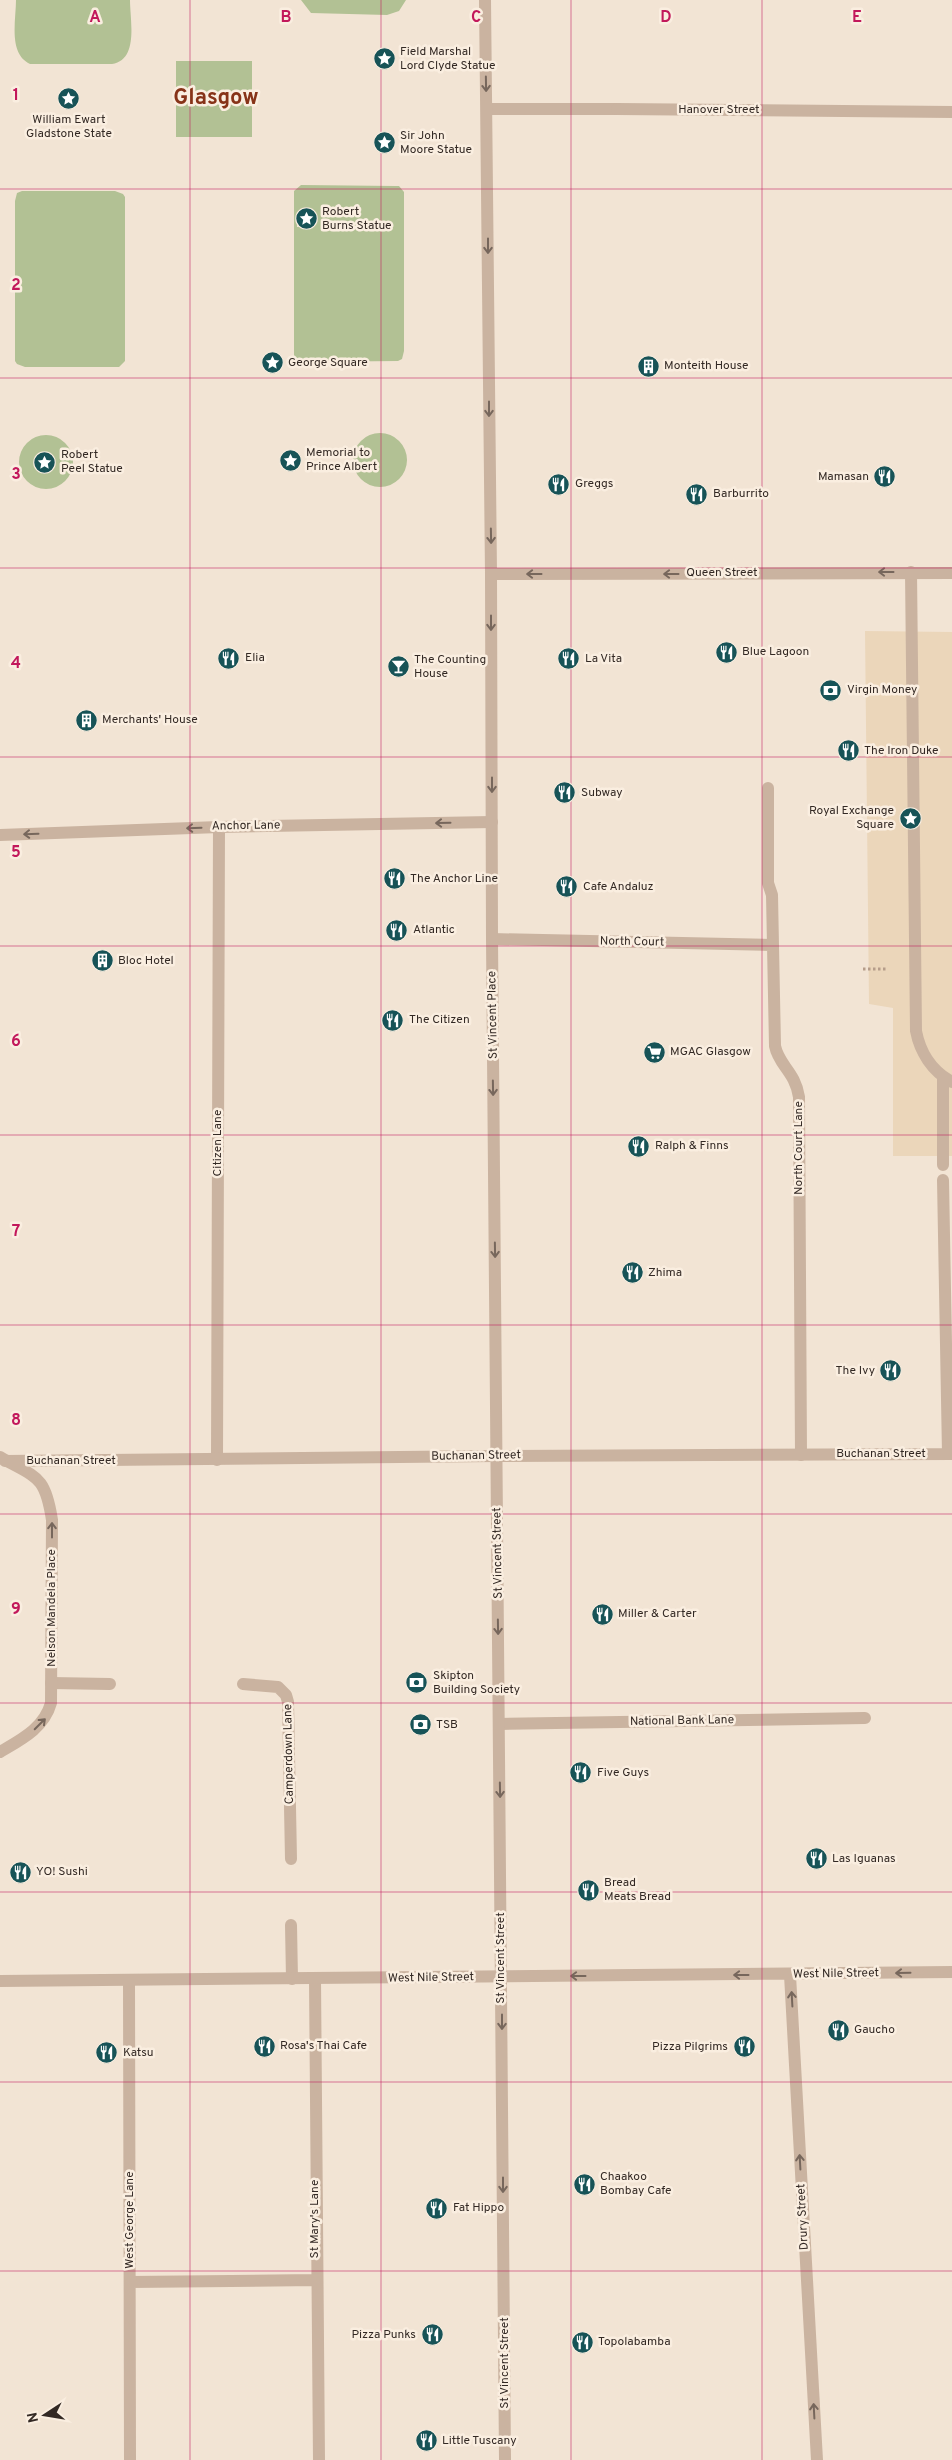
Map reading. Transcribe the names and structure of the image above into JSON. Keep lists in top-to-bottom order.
{
  "streets": {
    "street": [
      "Hanover Street",
      "Queen Street",
      "Anchor Lane",
      "North Court",
      "St Vincent Place",
      "Citizen Lane",
      "North Court Lane",
      "Buchanan Street",
      "St Vincent Street",
      "Nelson Mandela Place",
      "National Bank Lane",
      "Camperdown Lane",
      "West Nile Street",
      "Drury Street",
      "St Mary's Lane",
      "West George Lane"
    ]
  },
  "crossings": [
    ["Queen Street", "St Vincent Place"],
    ["Anchor Lane", "St Vincent Place"],
    ["Anchor Lane", "Citizen Lane"],
    ["North Court", "St Vincent Place"],
    ["North Court", "North Court Lane"],
    ["St Vincent Place", "Buchanan Street"],
    ["St Vincent Place", "St Vincent Street"],
    ["Citizen Lane", "Buchanan Street"],
    ["North Court Lane", "Buchanan Street"],
    ["Buchanan Street", "St Vincent Street"],
    ["Buchanan Street", "Nelson Mandela Place"],
    ["St Vincent Street", "National Bank Lane"],
    ["St Vincent Street", "West Nile Street"],
    ["West Nile Street", "Drury Street"],
    ["West Nile Street", "St Mary's Lane"],
    ["West Nile Street", "West George Lane"]
  ],
  "one_way": [
    "Queen Street",
    "Anchor Lane",
    "St Vincent Place",
    "St Vincent Street",
    "Nelson Mandela Place",
    "West Nile Street",
    "Drury Street"
  ],
  "districts": ["Glasgow"],
  "places": {
    "place": [
      "Field Marshal Lord Clyde Statue",
      "William Ewart Gladstone State",
      "Sir John Moore Statue",
      "Robert Burns Statue",
      "George Square",
      "Memorial to Prince Albert",
      "Robert Peel Statue",
      "Royal Exchange Square"
    ],
    "building": ["Monteith House", "Merchants' House", "Bloc Hotel"],
    "restaurant": [
      "Mamasan",
      "Greggs",
      "Barburrito",
      "Blue Lagoon",
      "Elia",
      "La Vita",
      "The Iron Duke",
      "Subway",
      "The Anchor Line",
      "Cafe Andaluz",
      "Atlantic",
      "The Citizen",
      "Ralph & Finns",
      "Zhima",
      "The Ivy",
      "Miller & Carter",
      "Five Guys",
      "Las Iguanas",
      "YO! Sushi",
      "Bread Meats Bread",
      "Gaucho",
      "Rosa's Thai Cafe",
      "Pizza Pilgrims",
      "Katsu",
      "Chaakoo Bombay Cafe",
      "Fat Hippo",
      "Pizza Punks",
      "Topolabamba",
      "Little Tuscany"
    ],
    "bar": ["The Counting House"],
    "bank": ["Virgin Money", "Skipton Building Society", "TSB"],
    "supermarket": ["MGAC Glasgow"]
  },
  "north": "left",
  "grid": {
    "columns": [
      "A",
      "B",
      "C",
      "D",
      "E"
    ],
    "rows": [
      "1",
      "2",
      "3",
      "4",
      "5",
      "6",
      "7",
      "8",
      "9"
    ]
  }
}
